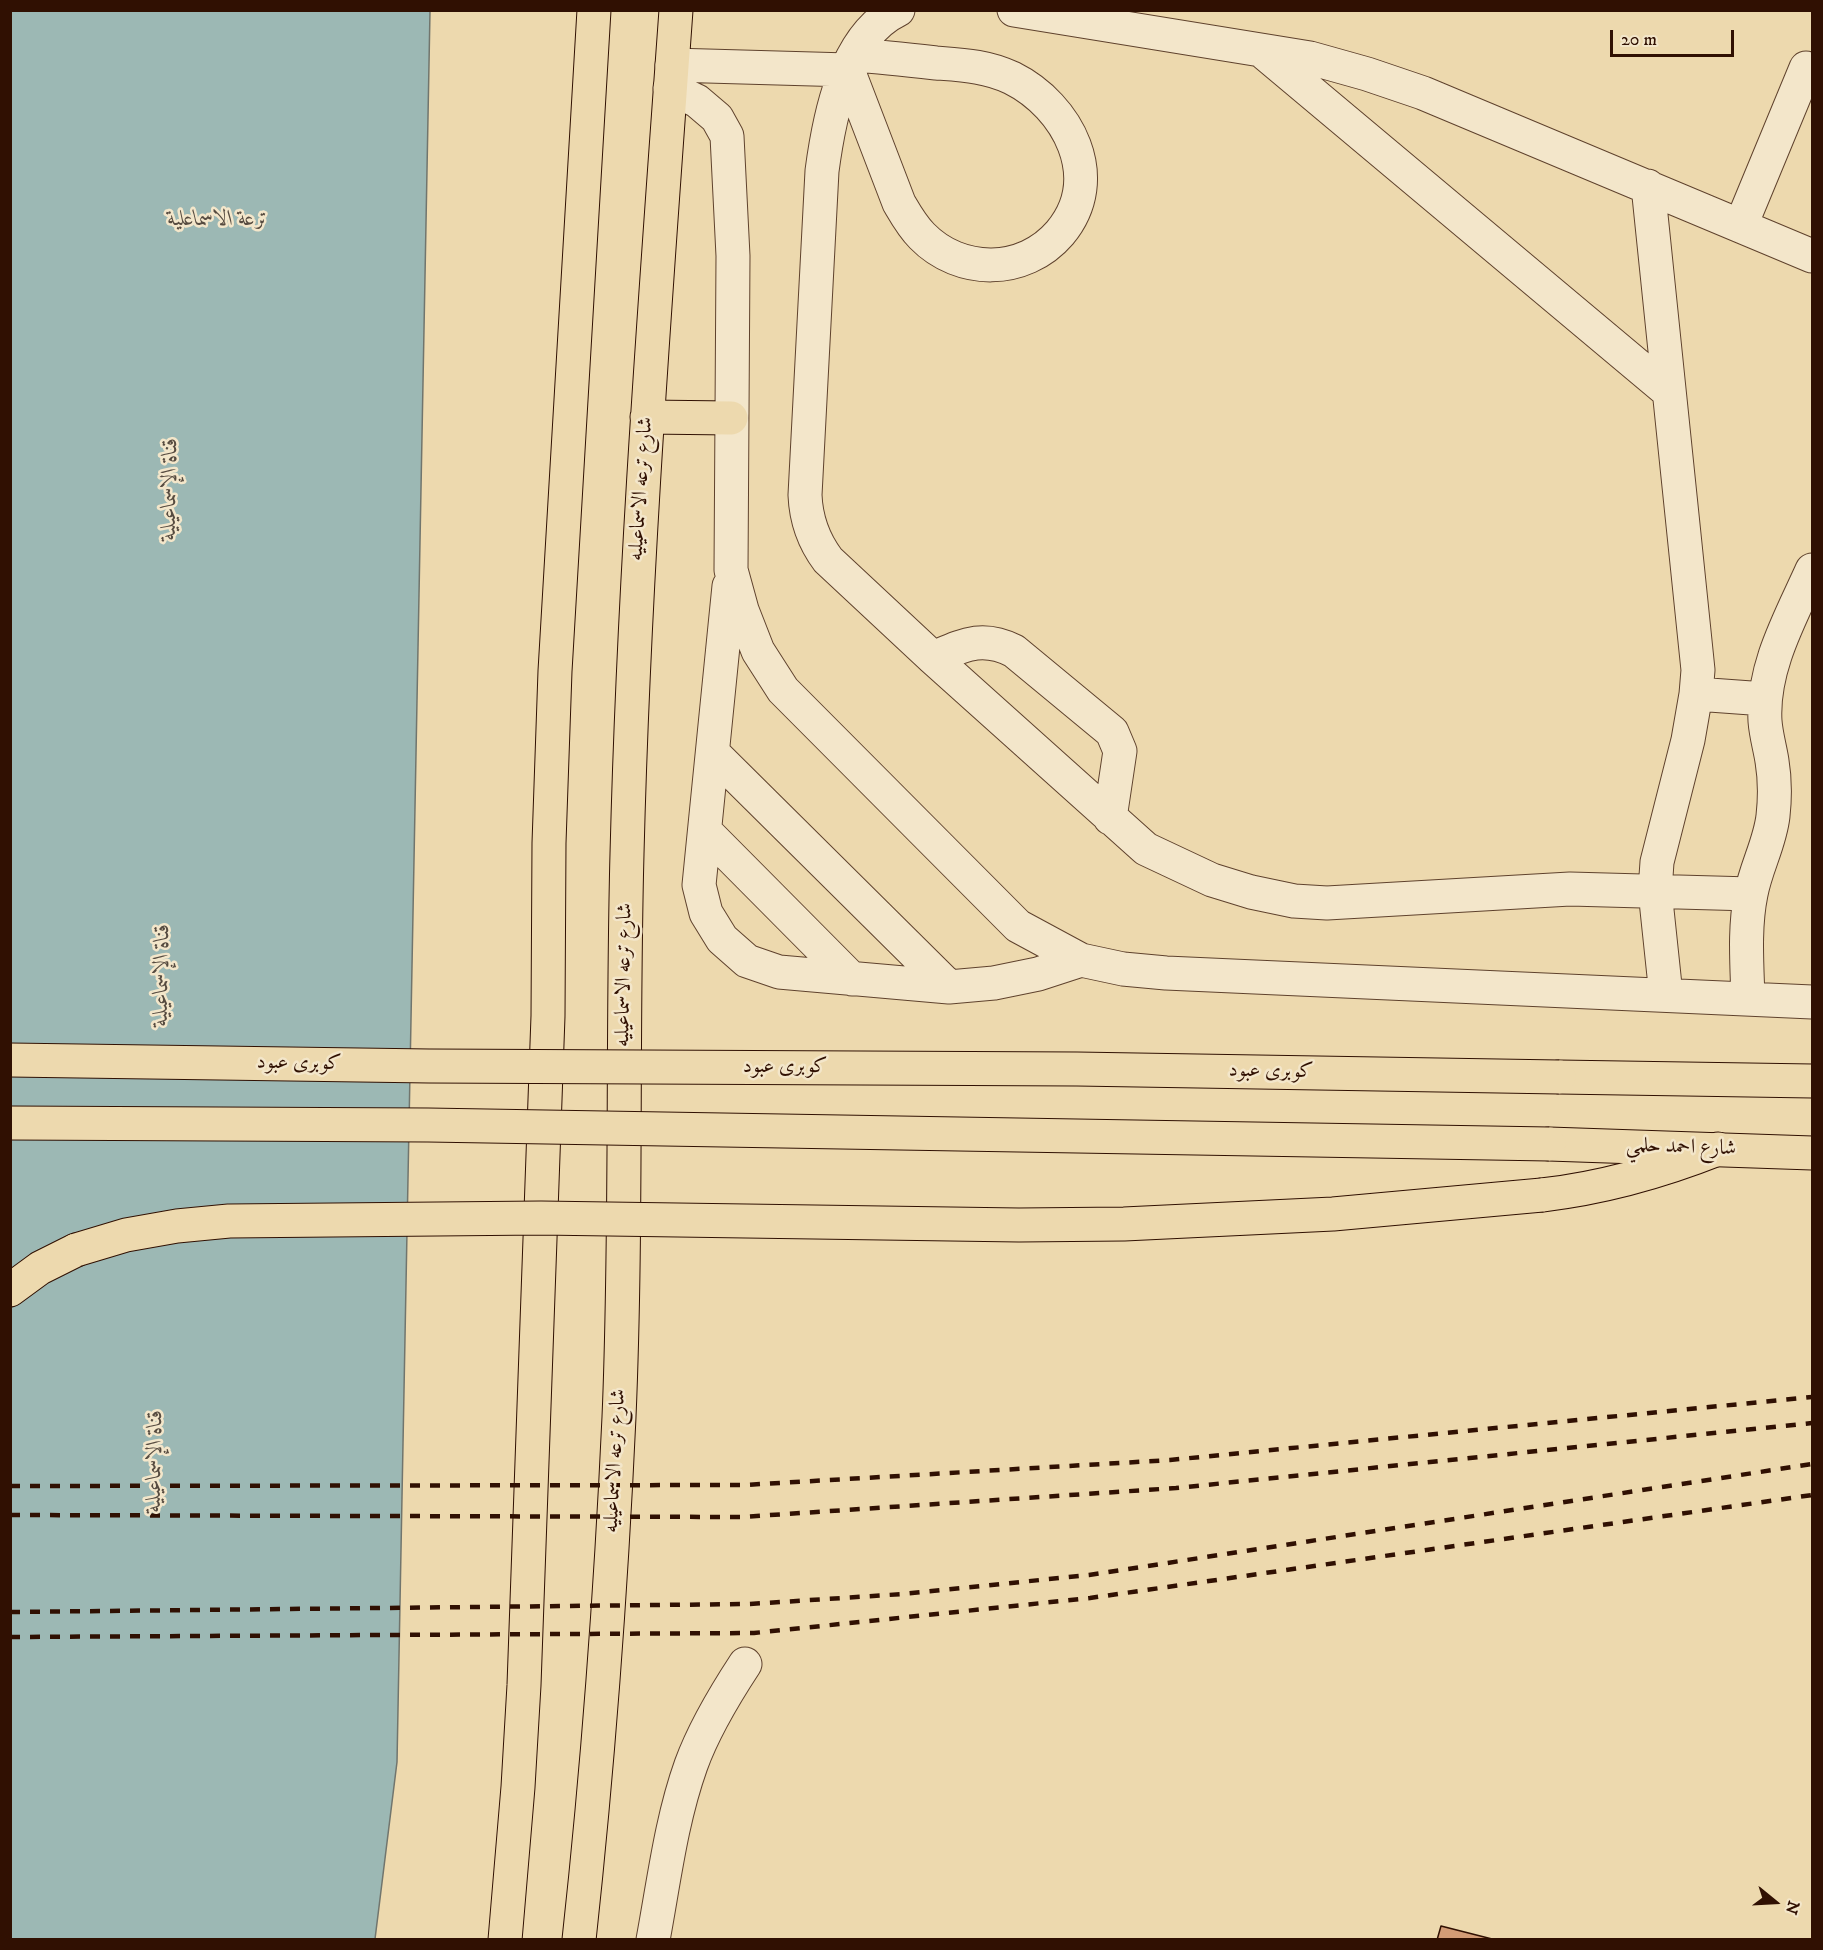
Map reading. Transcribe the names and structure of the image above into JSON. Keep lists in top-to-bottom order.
{
  "streets": {
    "main road": ["شارع ترعه الاسماعيليه", "كوبرى عبود", "شارع احمد حلمي"]
  },
  "water": ["ترعة الاسماعلية", "قناة الإسماعيلية"],
  "scale_bar": "20 m",
  "north": "right"
}
